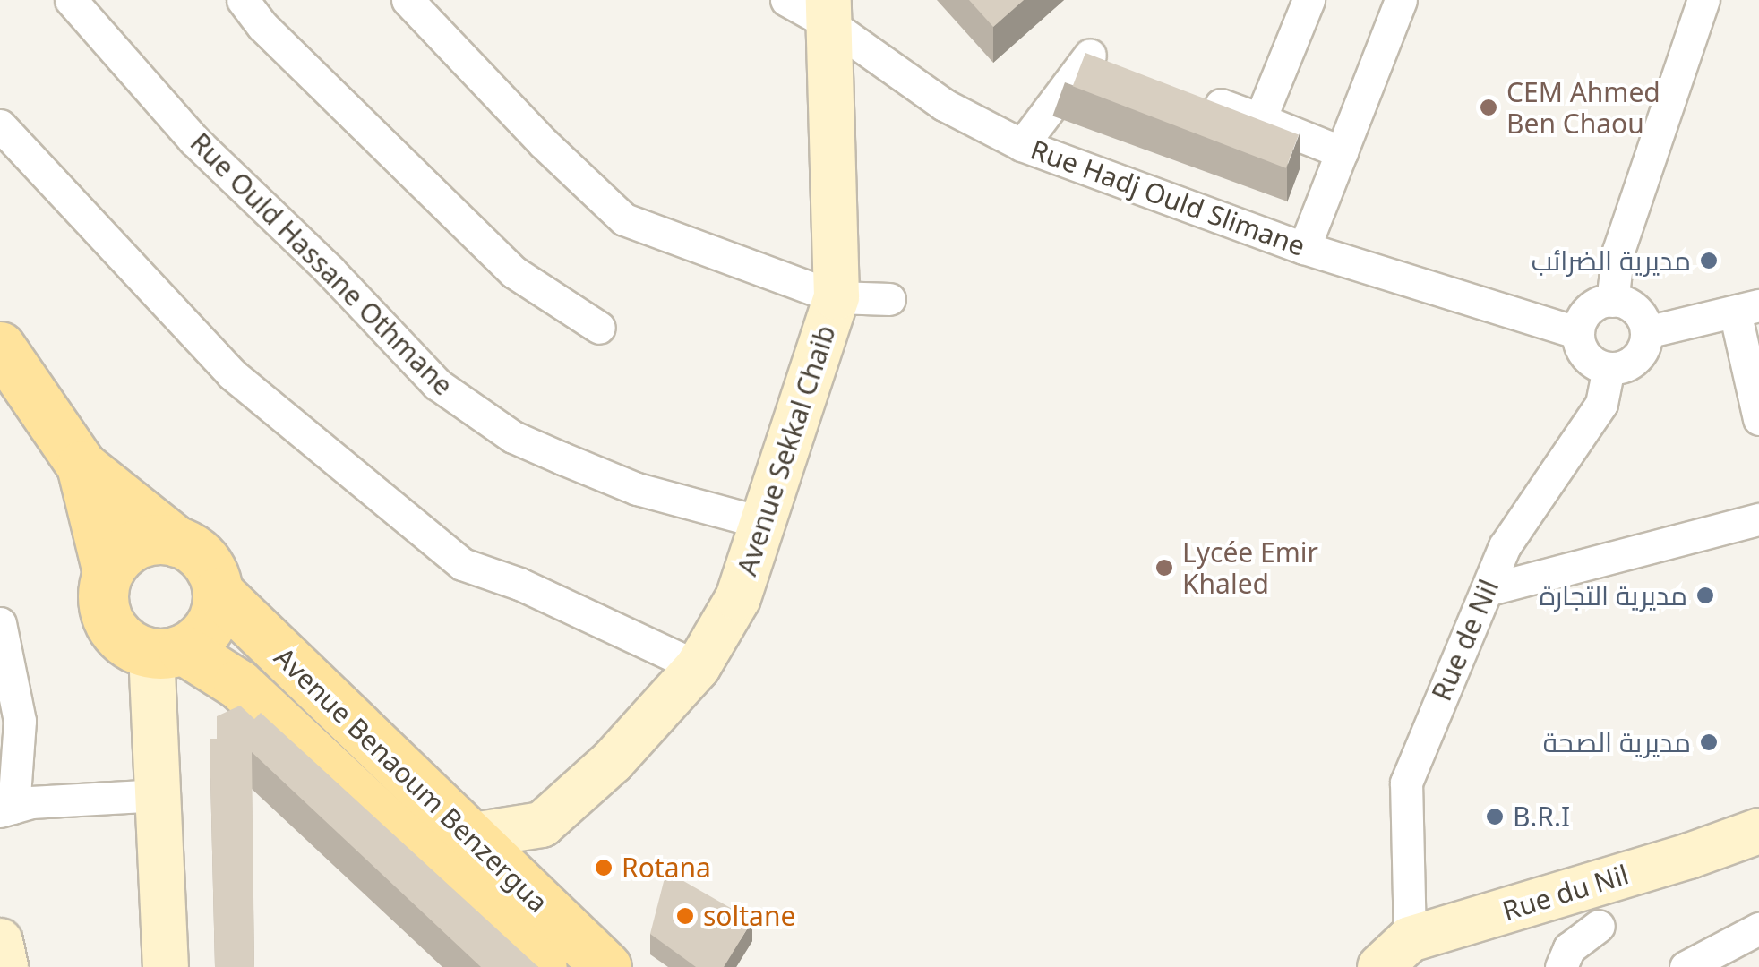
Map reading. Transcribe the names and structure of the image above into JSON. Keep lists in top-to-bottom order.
{
  "streets": {
    "main road": ["Avenue Benaoum Benzergua"],
    "street": [
      "Rue Hadj Ould Slimane",
      "Rue Ould Hassane Othmane",
      "Avenue Sekkal Chaib",
      "Rue de Nil",
      "Rue du Nil"
    ]
  },
  "crossings": [
    ["Rue Hadj Ould Slimane", "Avenue Sekkal Chaib"],
    ["Rue Hadj Ould Slimane", "Rue de Nil"],
    ["Rue Ould Hassane Othmane", "Avenue Sekkal Chaib"],
    ["Rue de Nil", "Rue du Nil"]
  ],
  "places": [
    "CEM Ahmed Ben Chaou",
    "مديرية الضرائب",
    "Lycée Emir Khaled",
    "مديرية التجارة",
    "مديرية الصحة",
    "B.R.I",
    "Rotana",
    "soltane"
  ]
}
